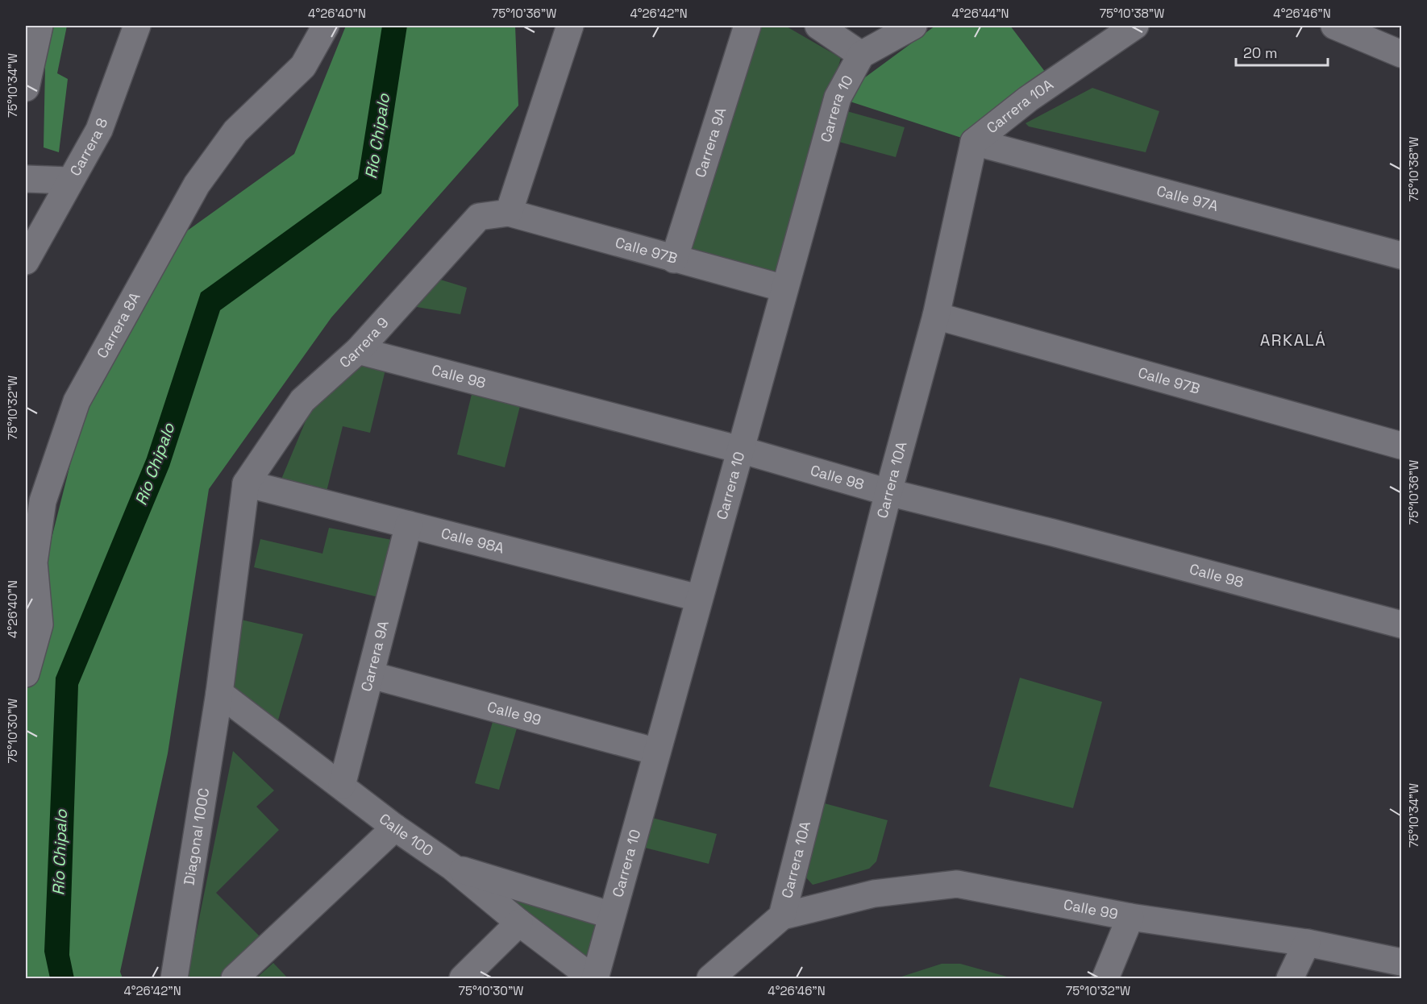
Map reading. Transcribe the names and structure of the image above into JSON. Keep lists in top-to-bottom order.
{
  "streets": {
    "street": [
      "Carrera 10A",
      "Carrera 10",
      "Carrera 9A",
      "Carrera 8",
      "Calle 97A",
      "Calle 97B",
      "Carrera 8A",
      "Carrera 9",
      "Calle 98",
      "Calle 98A",
      "Calle 99",
      "Calle 100",
      "Diagonal 100C"
    ]
  },
  "crossings": [
    ["Carrera 10A", "Calle 97A"],
    ["Carrera 10A", "Calle 97B"],
    ["Carrera 10A", "Calle 98"],
    ["Carrera 10A", "Calle 99"],
    ["Carrera 10", "Calle 97B"],
    ["Carrera 10", "Calle 98"],
    ["Carrera 10", "Calle 98A"],
    ["Carrera 10", "Calle 99"],
    ["Carrera 10", "Calle 100"],
    ["Carrera 9A", "Calle 97B"],
    ["Carrera 9A", "Calle 98A"],
    ["Carrera 9A", "Calle 99"],
    ["Carrera 9A", "Calle 100"],
    ["Calle 97B", "Carrera 9"],
    ["Carrera 9", "Calle 98"],
    ["Carrera 9", "Calle 98A"],
    ["Carrera 9", "Calle 100"],
    ["Carrera 9", "Diagonal 100C"],
    ["Calle 100", "Diagonal 100C"]
  ],
  "districts": ["ARKALÁ"],
  "water": ["Río Chipalo"],
  "scale_bar": "20 m",
  "coordinates": [
    "4°26'40\"N",
    "75°10'36\"W",
    "4°26'42\"N",
    "4°26'44\"N",
    "75°10'38\"W",
    "4°26'46\"N",
    "75°10'34\"W",
    "75°10'32\"W",
    "75°10'30\"W"
  ]
}
